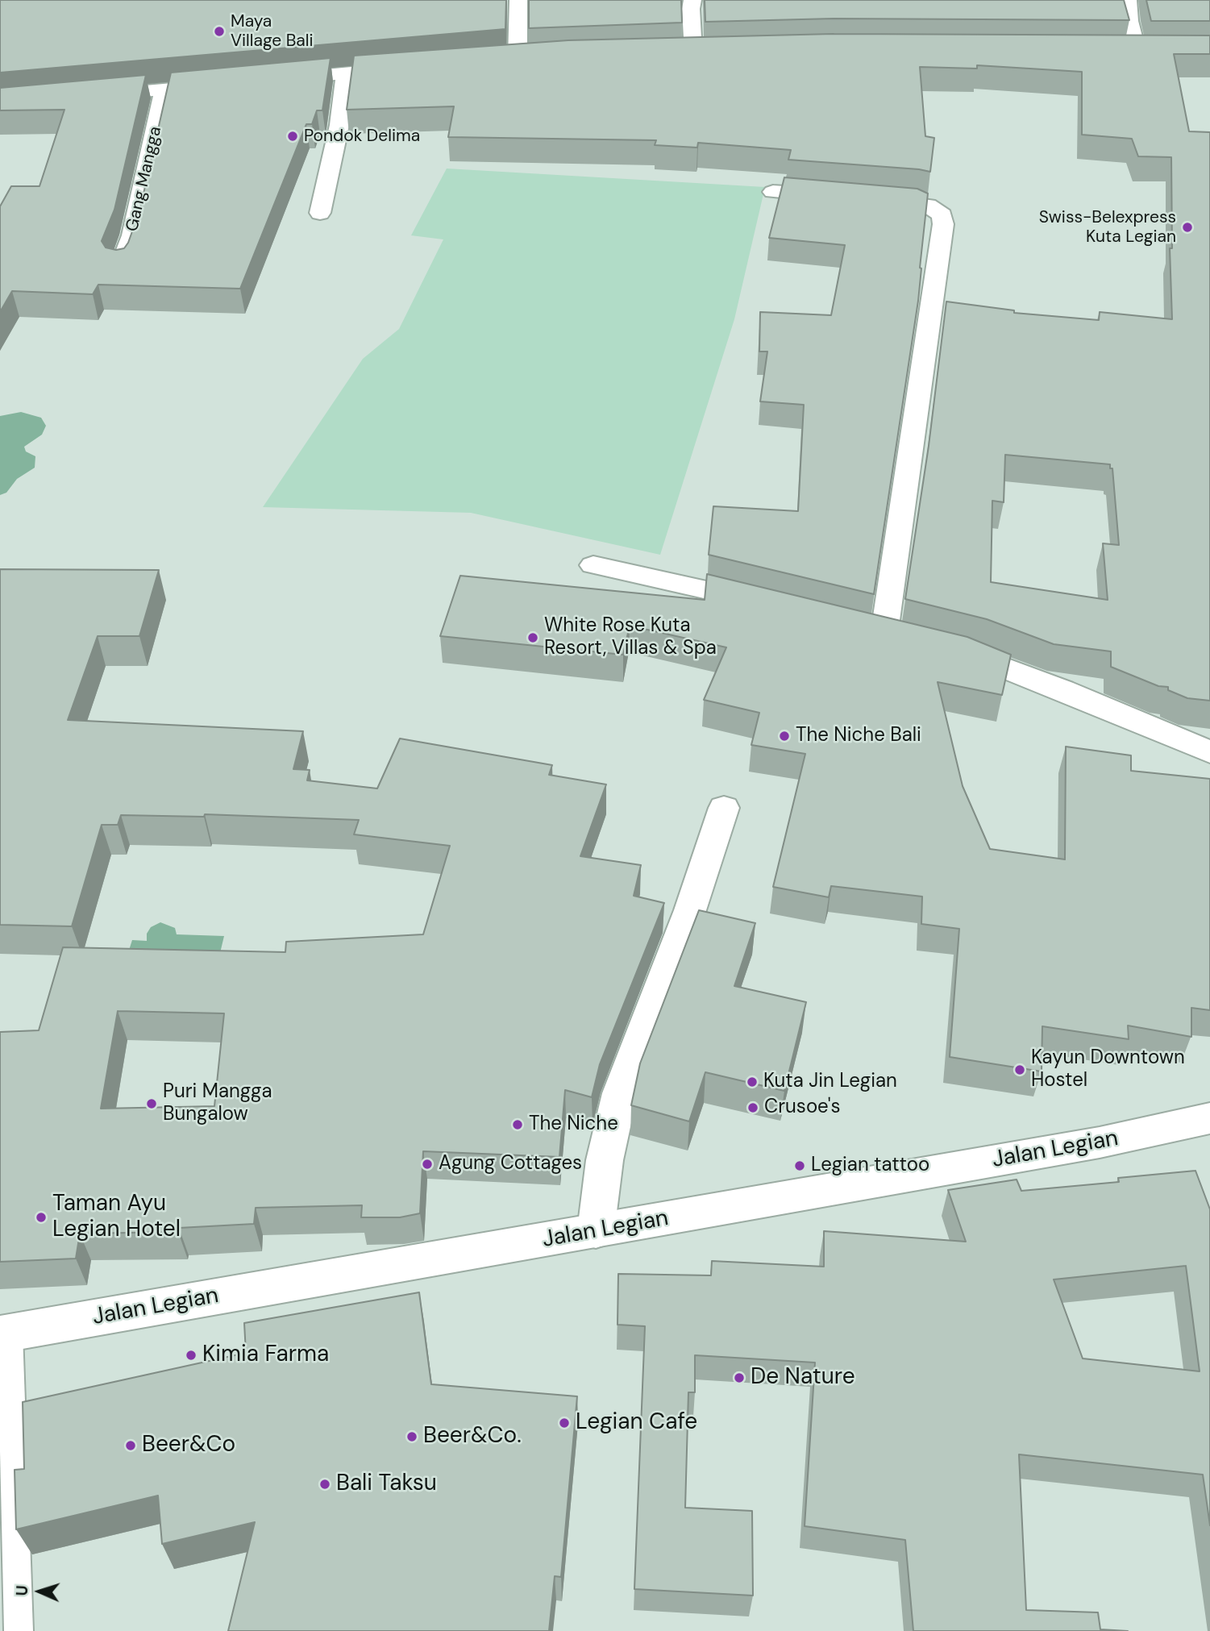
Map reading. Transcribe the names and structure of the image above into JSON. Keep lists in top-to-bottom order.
{
  "streets": {
    "street": ["Gang Mangga", "Jalan Legian"]
  },
  "places": [
    "Maya Village Bali",
    "Pondok Delima",
    "Swiss-Belexpress Kuta Legian",
    "White Rose Kuta Resort, Villas & Spa",
    "The Niche Bali",
    "Kayun Downtown Hostel",
    "Kuta Jin Legian",
    "Puri Mangga Bungalow",
    "Crusoe's",
    "The Niche",
    "Agung Cottages",
    "Legian tattoo",
    "Taman Ayu Legian Hotel",
    "Kimia Farma",
    "De Nature",
    "Legian Cafe",
    "Beer&Co.",
    "Beer&Co",
    "Bali Taksu"
  ],
  "north": "left"
}
